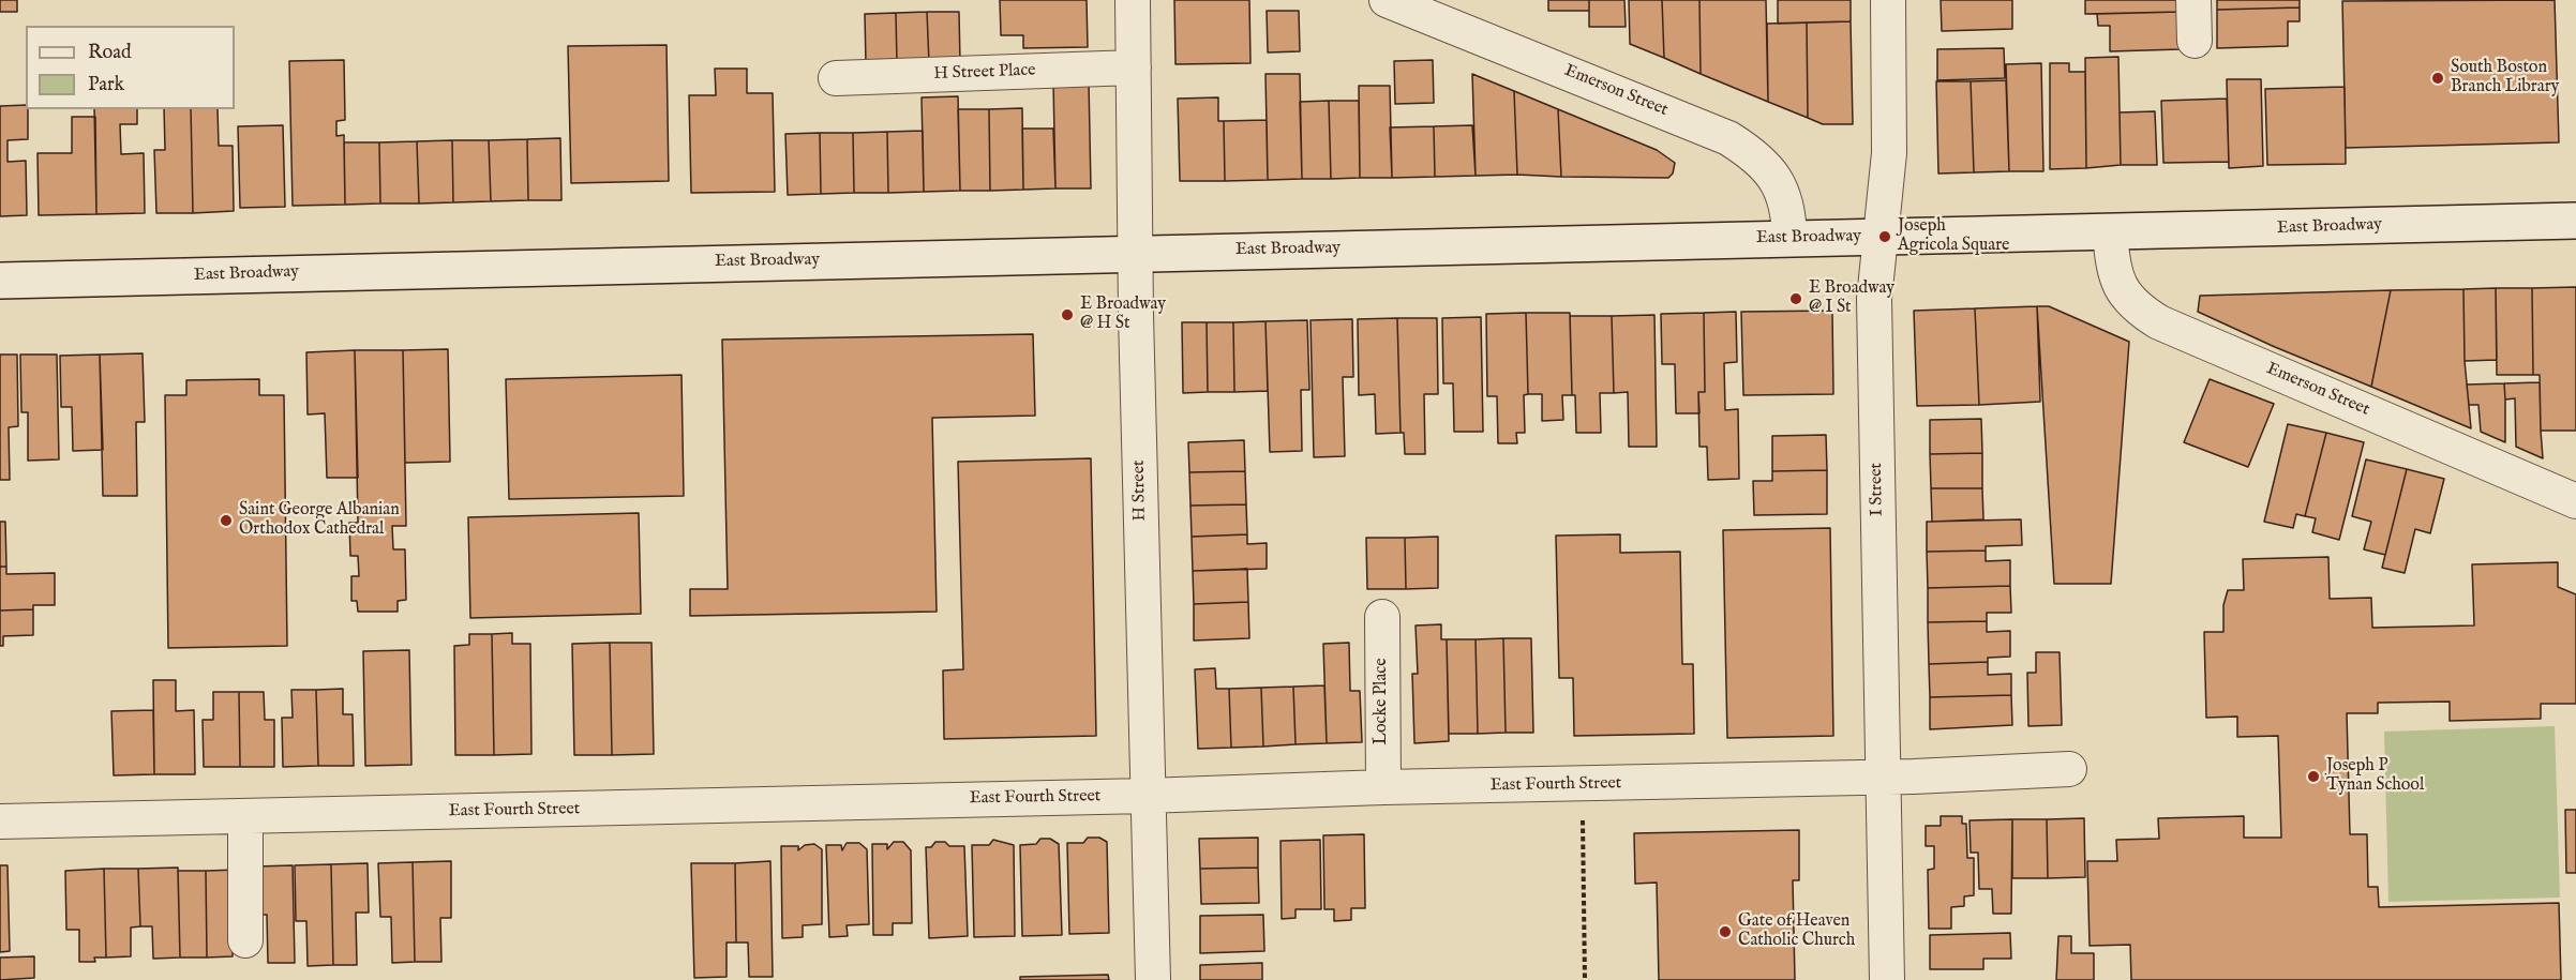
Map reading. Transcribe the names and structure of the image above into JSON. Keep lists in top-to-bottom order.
{
  "streets": {
    "main road": ["East Broadway"],
    "street": [
      "H Street Place",
      "Emerson Street",
      "I Street",
      "H Street",
      "Locke Place",
      "East Fourth Street"
    ]
  },
  "crossings": [
    ["H Street Place", "H Street"],
    ["Emerson Street", "East Broadway"],
    ["East Broadway", "I Street"],
    ["East Broadway", "H Street"],
    ["I Street", "East Fourth Street"],
    ["H Street", "East Fourth Street"],
    ["Locke Place", "East Fourth Street"]
  ],
  "places": [
    "South Boston Branch Library",
    "Joseph Agricola Square",
    "E Broadway @ I St",
    "E Broadway @ H St",
    "Saint George Albanian Orthodox Cathedral",
    "Joseph P Tynan School",
    "Gate of Heaven Catholic Church"
  ],
  "legend": ["Road", "Park"]
}
